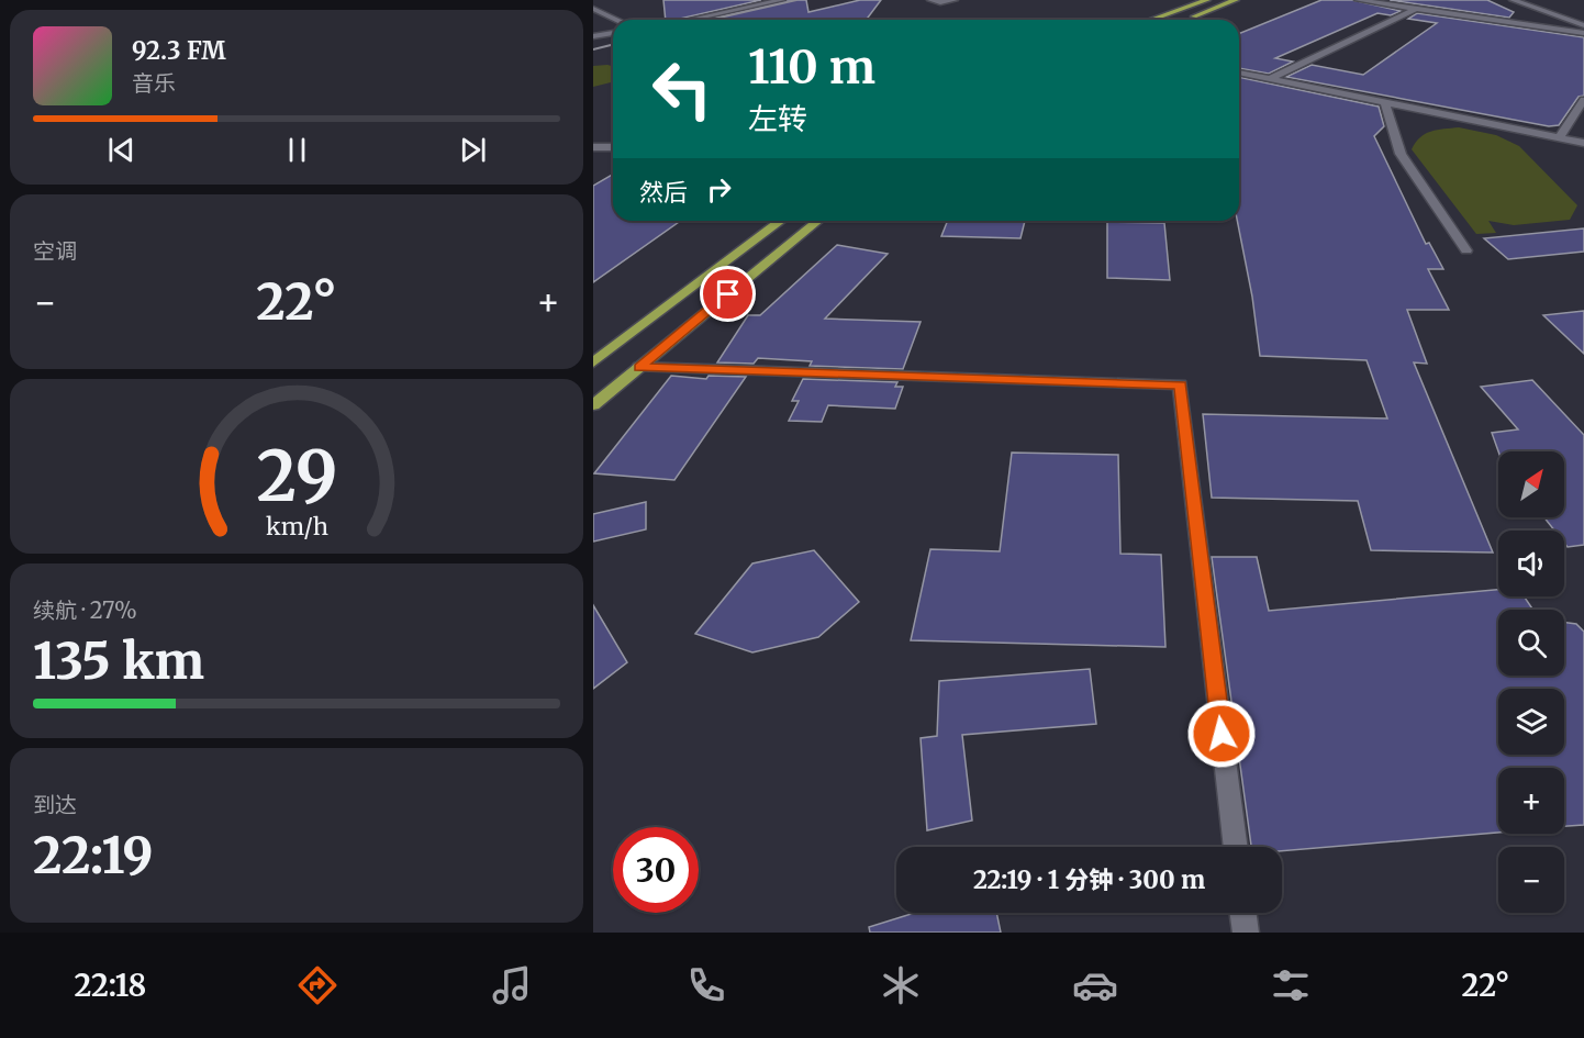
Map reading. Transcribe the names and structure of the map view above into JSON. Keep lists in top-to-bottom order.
{
  "north": "top right",
  "page": {
    "turn": ["110 m", "左转"],
    "song": ["92.3 FM", "音乐"],
    "then": "然后",
    "tile": [
      "空调",
      ["续航 · 27%", "135 km"],
      ["到达", "22:19"]
    ],
    "heat": ["−", "22°", "+"],
    "map_buttons": ["+", "−"],
    "limit": "30",
    "trip": "22:19 · 1 分钟 · 300 m",
    "tabs": ["22:18", "22°"],
    "gauge": ["29", "km/h"]
  }
}
